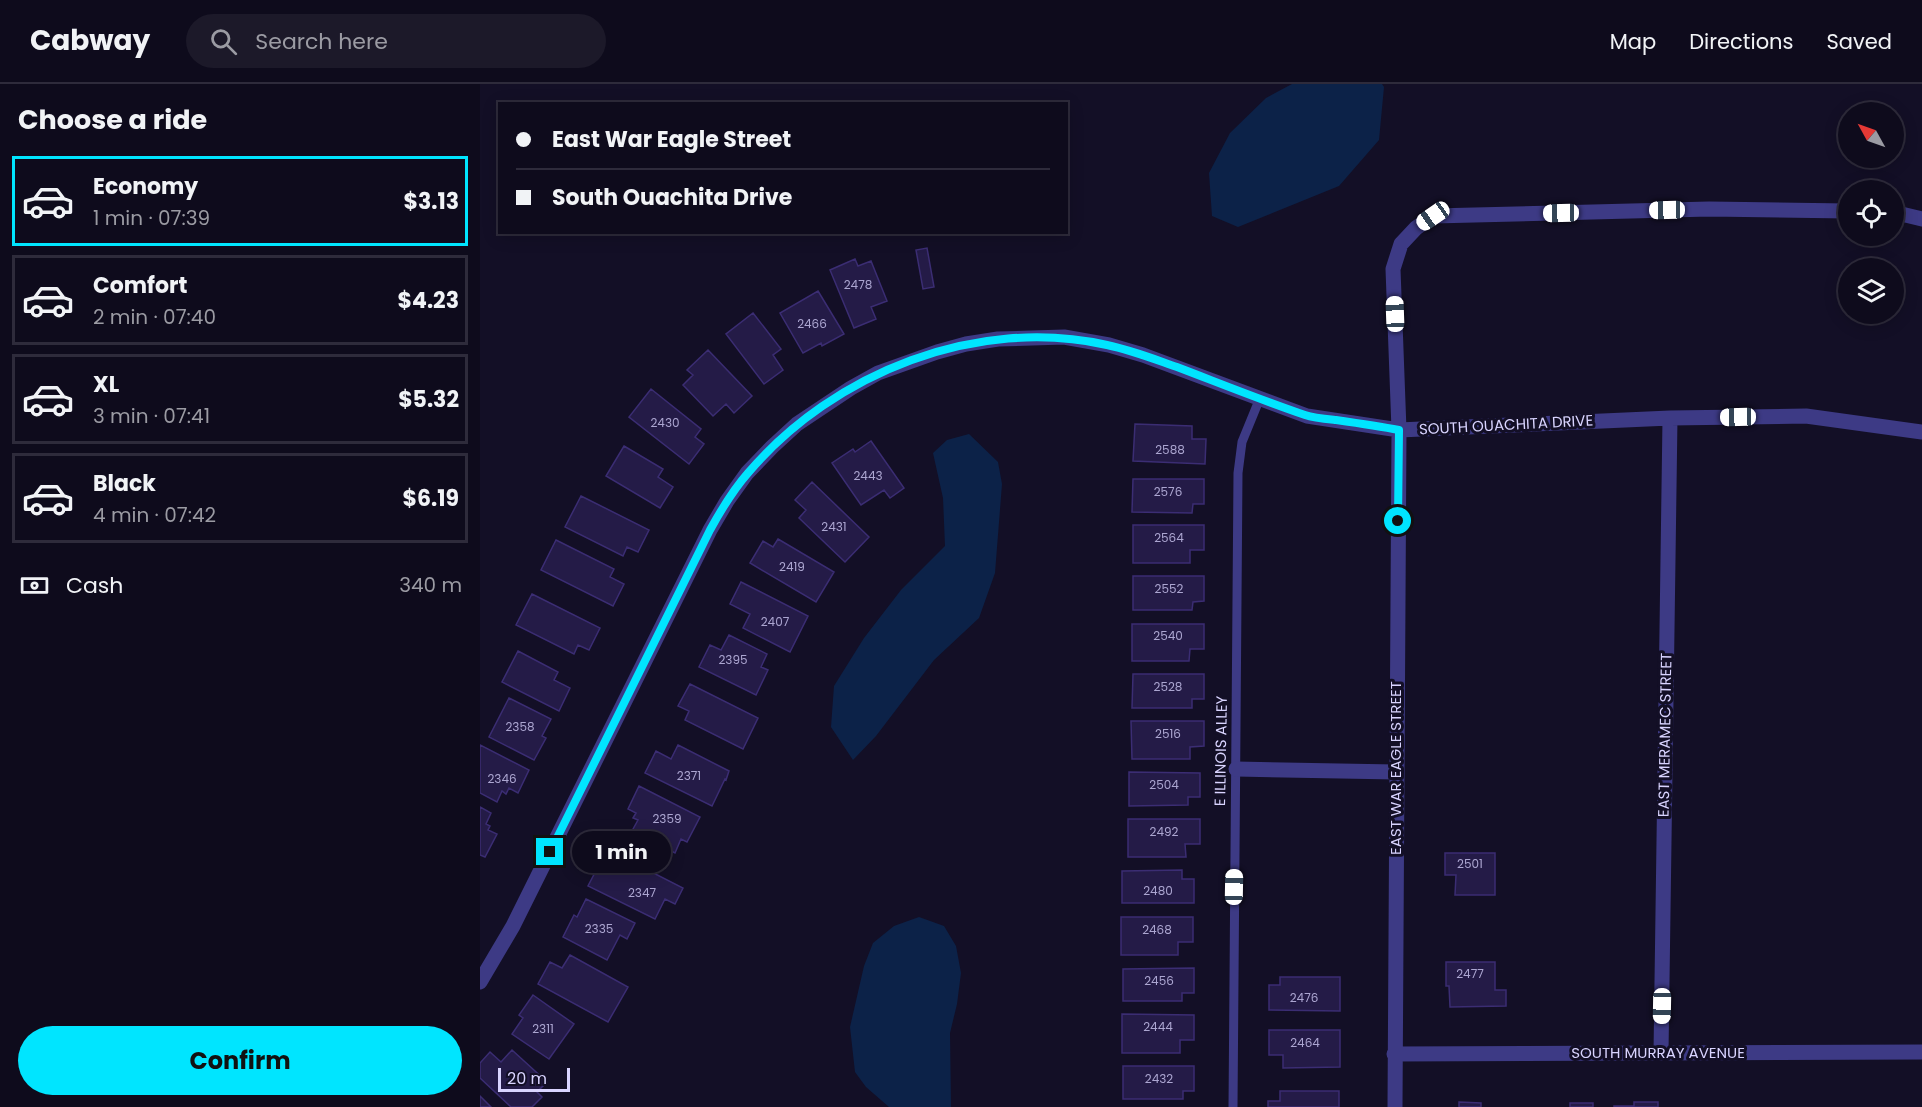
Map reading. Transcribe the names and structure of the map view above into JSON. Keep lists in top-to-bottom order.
{
  "streets": {
    "street": [
      "SOUTH OUACHITA DRIVE",
      "EAST MERAMEC STREET",
      "EAST WAR EAGLE STREET",
      "SOUTH MURRAY AVENUE"
    ],
    "lane": ["E ILLINOIS ALLEY"]
  },
  "crossings": [
    ["SOUTH OUACHITA DRIVE", "EAST MERAMEC STREET"],
    ["SOUTH OUACHITA DRIVE", "E ILLINOIS ALLEY"],
    ["SOUTH OUACHITA DRIVE", "EAST WAR EAGLE STREET"],
    ["EAST MERAMEC STREET", "SOUTH MURRAY AVENUE"],
    ["EAST WAR EAGLE STREET", "SOUTH MURRAY AVENUE"]
  ],
  "house_numbers": [
    "2478",
    "2466",
    "2430",
    "2588",
    "2443",
    "2576",
    "2431",
    "2564",
    "2419",
    "2552",
    "2407",
    "2540",
    "2395",
    "2528",
    "2358",
    "2516",
    "2371",
    "2346",
    "2504",
    "2359",
    "2492",
    "2501",
    "2480",
    "2347",
    "2335",
    "2468",
    "2477",
    "2456",
    "2476",
    "2444",
    "2311",
    "2464",
    "2432"
  ],
  "scale_bar": "20 m",
  "north": "top left",
  "page": {
    "header": "Cabway",
    "search": "Search here",
    "nav": ["Map", "Directions", "Saved"],
    "heading": "Choose a ride",
    "banner": ["East War Eagle Street", "South Ouachita Drive"],
    "list": [
      {
        "name": "Economy",
        "note": "1 min · 07:39",
        "value": "$3.13"
      },
      {
        "name": "Comfort",
        "note": "2 min · 07:40",
        "value": "$4.23"
      },
      {
        "name": "XL",
        "note": "3 min · 07:41",
        "value": "$5.32"
      },
      {
        "name": "Black",
        "note": "4 min · 07:42",
        "value": "$6.19"
      }
    ],
    "pay": ["Cash", "340 m"],
    "bubble": "1 min",
    "buttons": "Confirm",
    "scale": "20 m"
  }
}
